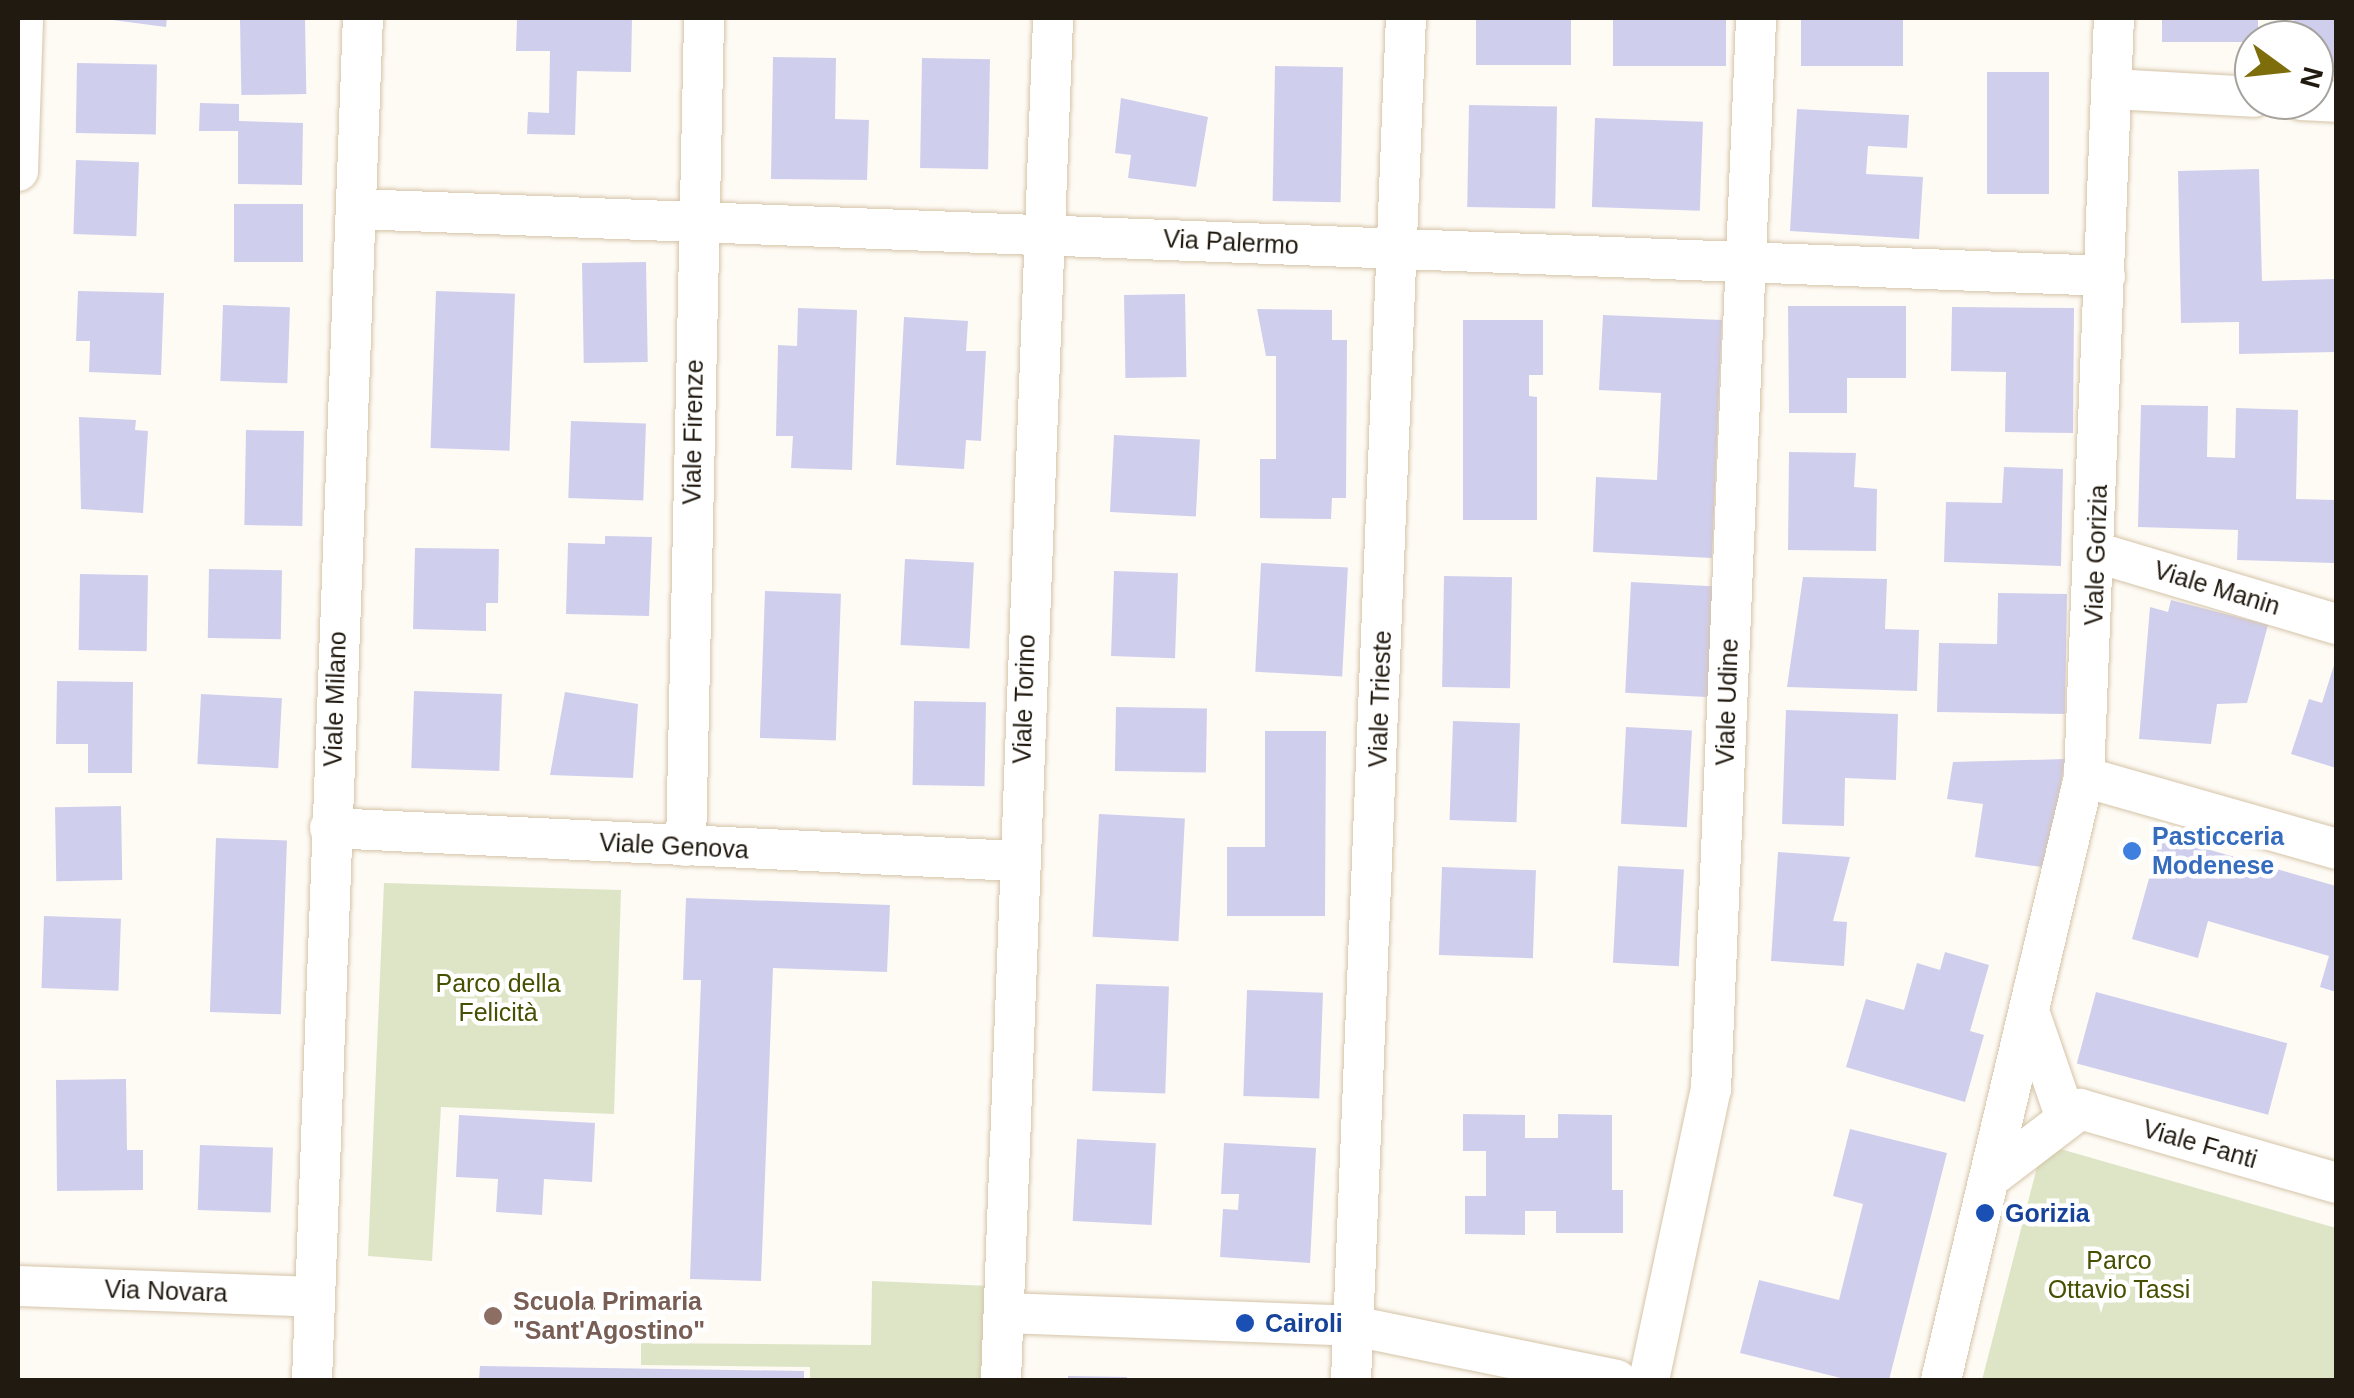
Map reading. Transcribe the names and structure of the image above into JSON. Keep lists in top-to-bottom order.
{
  "streets": {
    "street": [
      "Via Palermo",
      "Viale Firenze",
      "Viale Gorizia",
      "Viale Manin",
      "Viale Milano",
      "Viale Torino",
      "Viale Trieste",
      "Viale Udine",
      "Viale Genova",
      "Viale Fanti",
      "Via Novara"
    ]
  },
  "crossings": [
    ["Via Palermo", "Viale Firenze"],
    ["Via Palermo", "Viale Gorizia"],
    ["Via Palermo", "Viale Milano"],
    ["Via Palermo", "Viale Torino"],
    ["Via Palermo", "Viale Trieste"],
    ["Via Palermo", "Viale Udine"],
    ["Viale Firenze", "Viale Genova"],
    ["Viale Gorizia", "Viale Manin"],
    ["Viale Milano", "Viale Genova"],
    ["Viale Milano", "Via Novara"],
    ["Viale Torino", "Viale Genova"]
  ],
  "parks": ["Parco della Felicità", "Parco Ottavio Tassi"],
  "places": [
    "Pasticceria Modenese",
    "Gorizia",
    "Scuola Primaria \"Sant'Agostino\"",
    "Cairoli"
  ],
  "north": "right"
}
